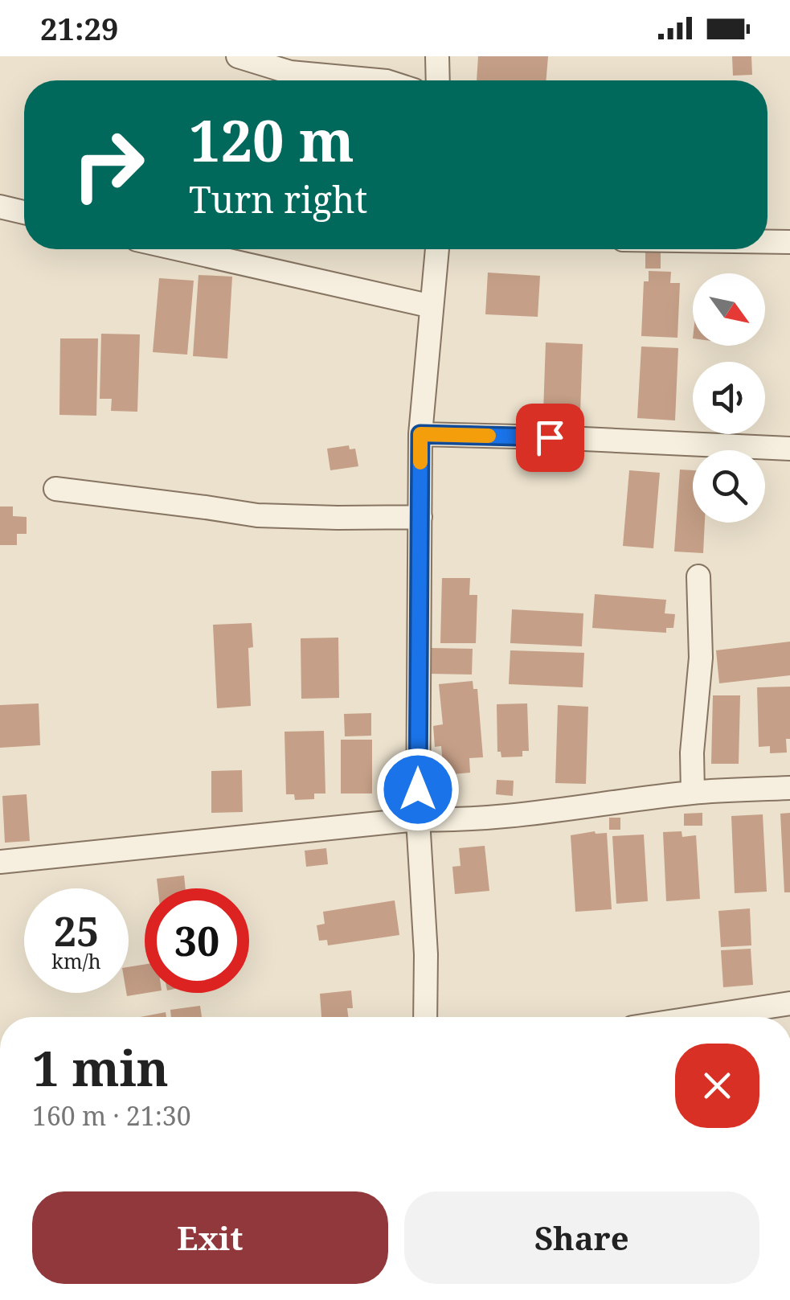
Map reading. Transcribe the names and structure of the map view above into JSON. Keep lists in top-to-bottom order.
{
  "north": "bottom right",
  "page": {
    "status": "21:29",
    "turn": ["120 m", "Turn right"],
    "speed": "25 km/h",
    "limit": "30",
    "heading": ["1 min", "160 m · 21:30"],
    "buttons": ["Exit", "Share"]
  }
}
